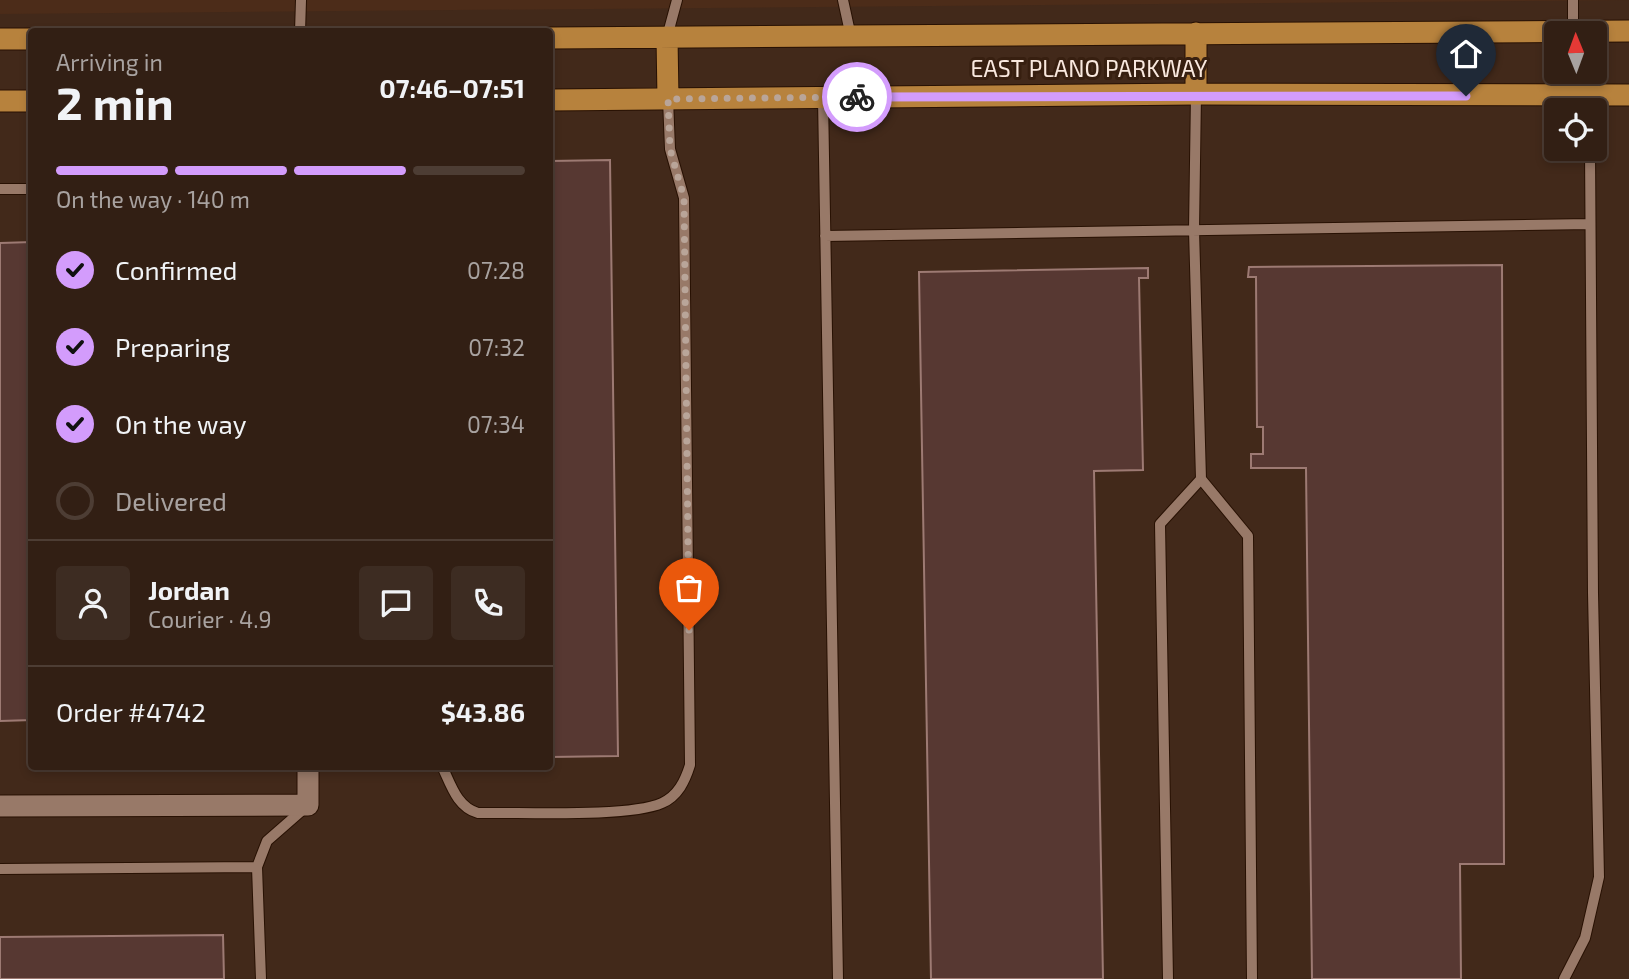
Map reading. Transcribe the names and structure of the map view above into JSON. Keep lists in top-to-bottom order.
{
  "streets": {
    "main road": ["EAST PLANO PARKWAY"]
  },
  "north": "top",
  "page": {
    "heading": ["2 min", "Arriving in", "07:46–07:51"],
    "panel": [
      "Jordan",
      "Courier · 4.9",
      "Order #4742",
      "$43.86"
    ],
    "bar": "On the way · 140 m",
    "list": [
      ["Confirmed", "07:28"],
      ["Preparing", "07:32"],
      ["On the way", "07:34"],
      "Delivered"
    ]
  }
}
